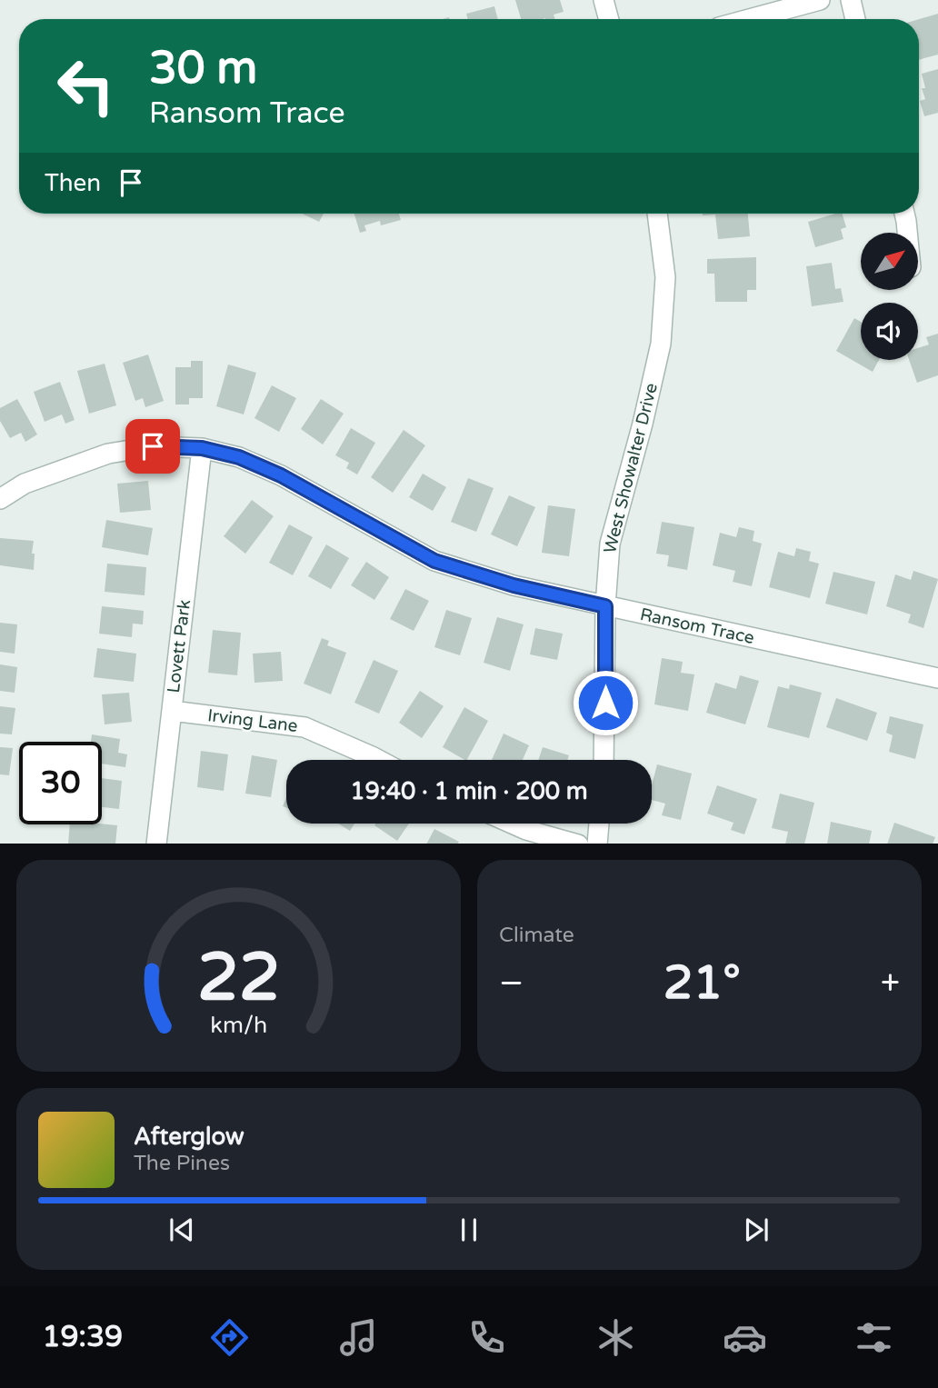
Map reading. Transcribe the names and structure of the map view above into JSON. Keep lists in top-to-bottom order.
{
  "streets": {
    "street": [
      "West Showalter Drive",
      "Ransom Trace",
      "Lovett Park",
      "Irving Lane"
    ]
  },
  "crossings": [
    ["West Showalter Drive", "Ransom Trace"],
    ["Ransom Trace", "Lovett Park"],
    ["Lovett Park", "Irving Lane"]
  ],
  "north": "top right",
  "page": {
    "turn": ["30 m", "Ransom Trace"],
    "then": "Then",
    "limit": "30",
    "trip": "19:40 · 1 min · 200 m",
    "tile": "Climate",
    "heat": ["−", "21°", "+"],
    "song": ["Afterglow", "The Pines"],
    "tabs": "19:39",
    "gauge": ["22", "km/h"]
  }
}
